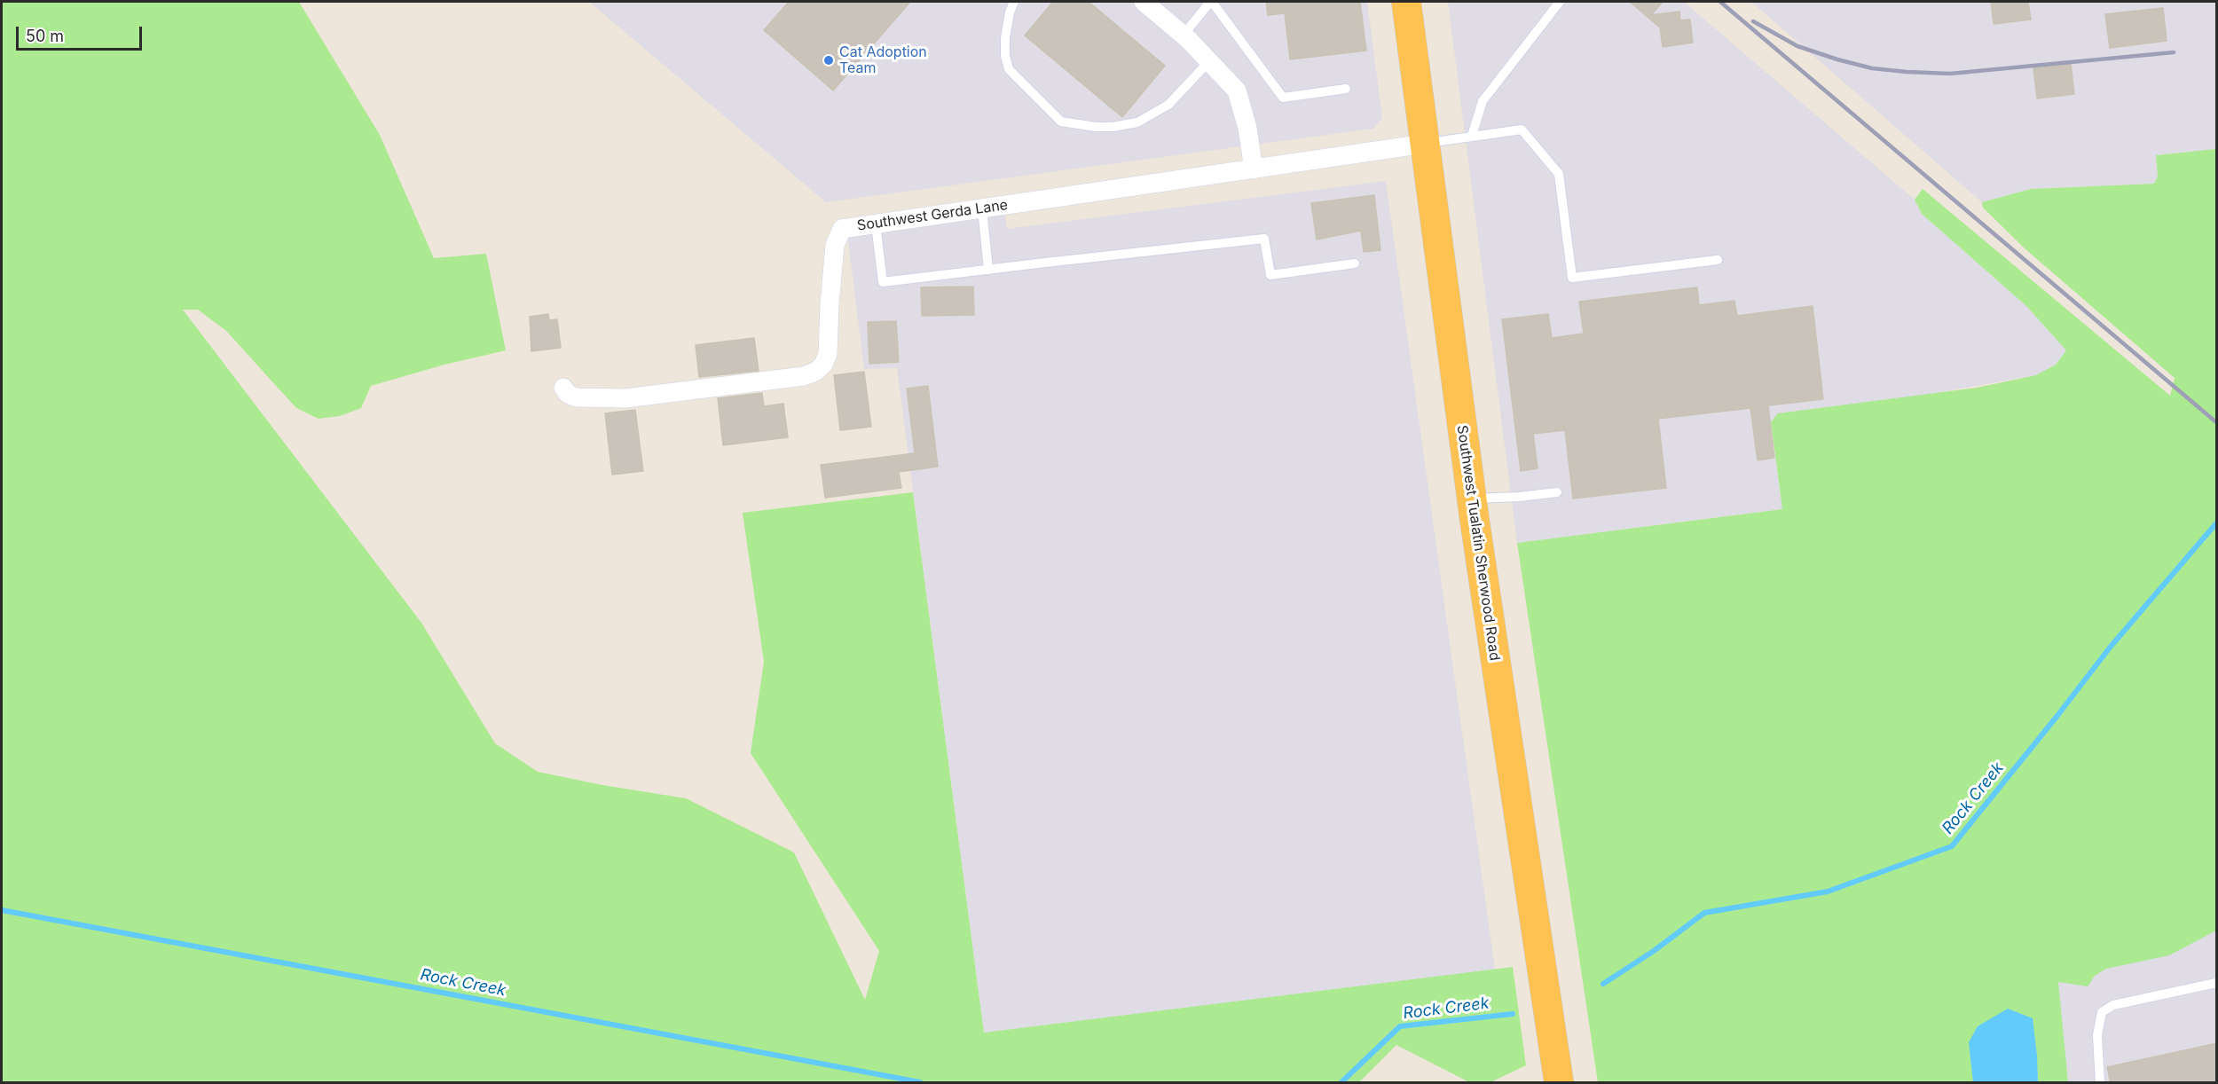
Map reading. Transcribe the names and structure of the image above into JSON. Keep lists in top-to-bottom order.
{
  "streets": {
    "highway": ["Southwest Tualatin Sherwood Road"],
    "street": ["Southwest Gerda Lane"]
  },
  "crossings": [
    ["Southwest Gerda Lane", "Southwest Tualatin Sherwood Road"]
  ],
  "water": ["Rock Creek"],
  "places": ["Cat Adoption Team"],
  "scale_bar": "50 m"
}
